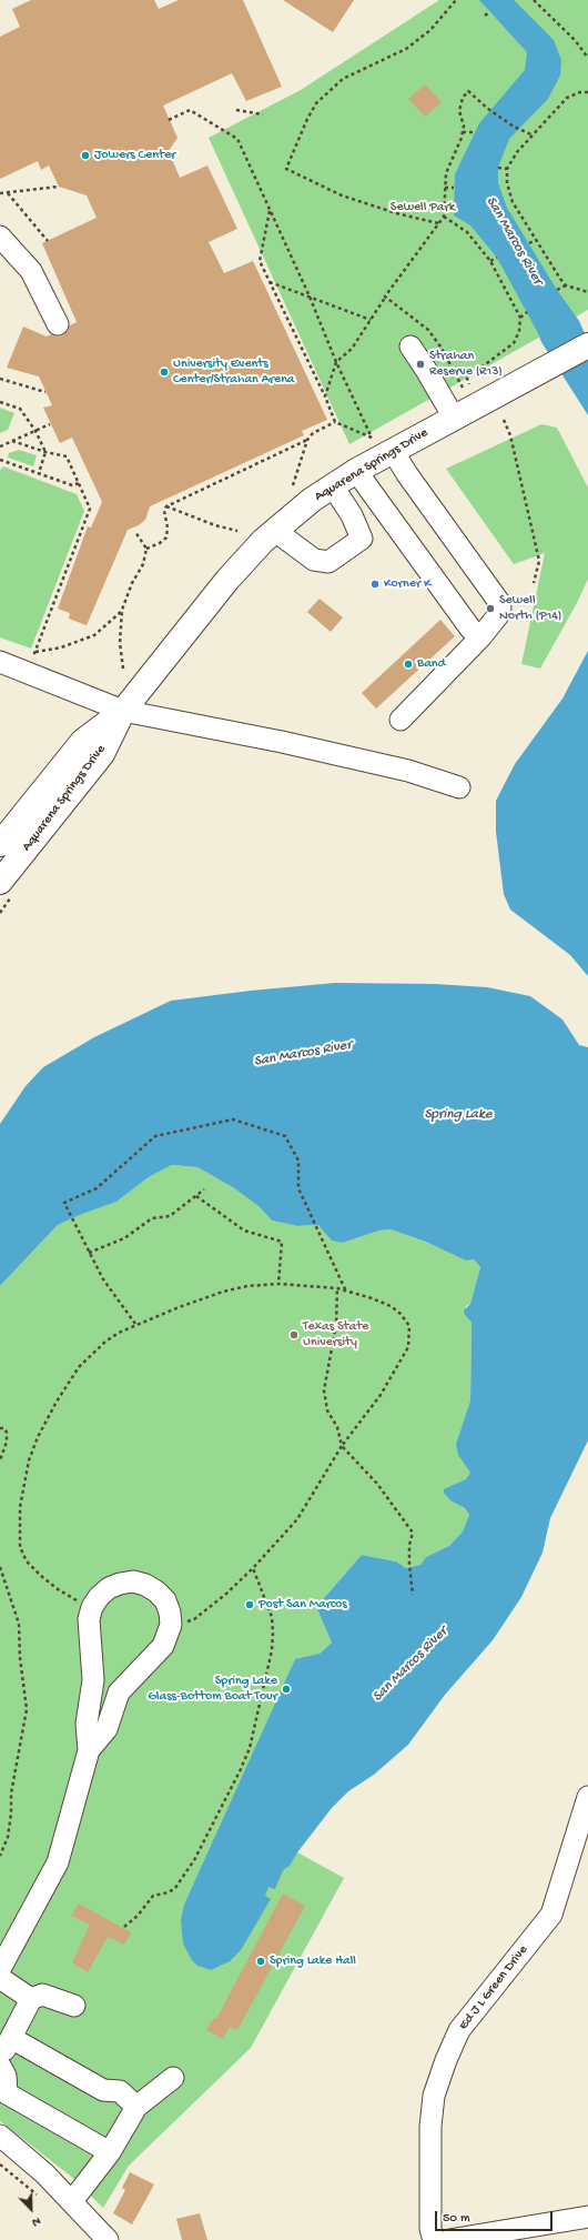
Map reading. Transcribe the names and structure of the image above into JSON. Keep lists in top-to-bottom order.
{
  "streets": {
    "main road": ["Aquarena Springs Drive"],
    "street": ["Ed J L Green Drive"]
  },
  "water": ["San Marcos River", "Spring Lake"],
  "parks": ["Sewell Park"],
  "places": [
    "Jowers Center",
    "Strahan Reserve (R13)",
    "University Events Center/Strahan Arena",
    "Korner K",
    "Sewell North (P14)",
    "Band",
    "Texas State University",
    "Post San Marcos",
    "Spring Lake Glass-Bottom Boat Tour",
    "Spring Lake Hall"
  ],
  "scale_bar": "50 m",
  "north": "bottom right"
}
